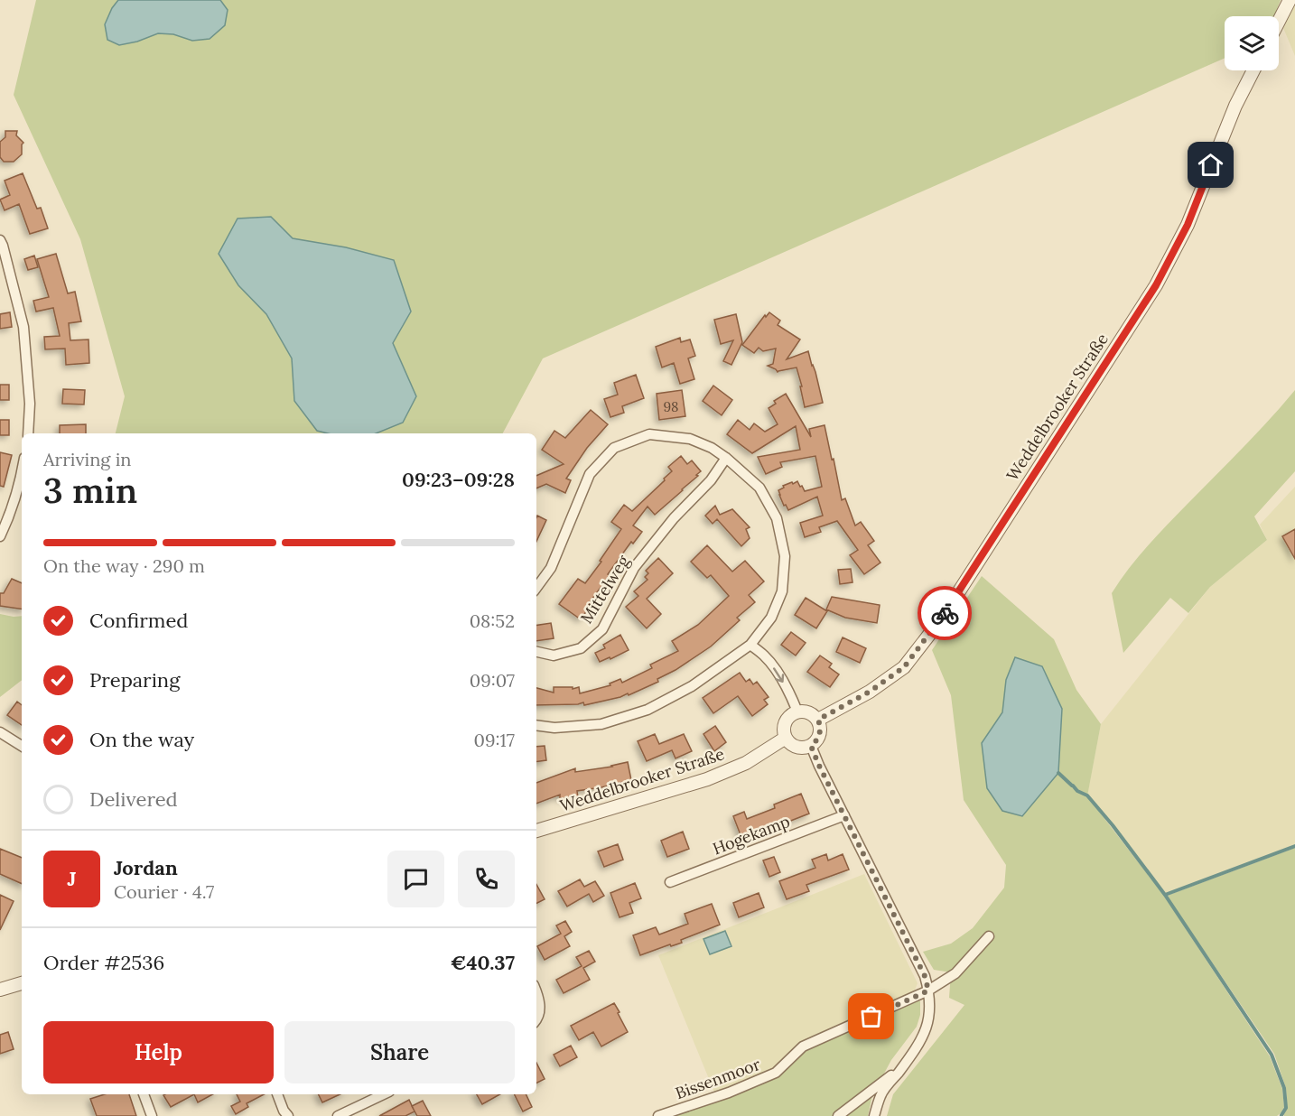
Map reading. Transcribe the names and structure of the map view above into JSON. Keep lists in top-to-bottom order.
{
  "streets": {
    "street": [
      "Weddelbrooker Straße",
      "Mittelweg",
      "Hogekamp",
      "Bissenmoor"
    ]
  },
  "house_numbers": ["98"],
  "page": {
    "heading": ["3 min", "Arriving in", "09:23–09:28"],
    "panel": [
      "Jordan",
      "Courier · 4.7",
      "Order #2536",
      "€40.37"
    ],
    "bar": "On the way · 290 m",
    "list": [
      ["Confirmed", "08:52"],
      ["Preparing", "09:07"],
      ["On the way", "09:17"],
      "Delivered"
    ],
    "round": "J",
    "buttons": ["Help", "Share"]
  }
}
